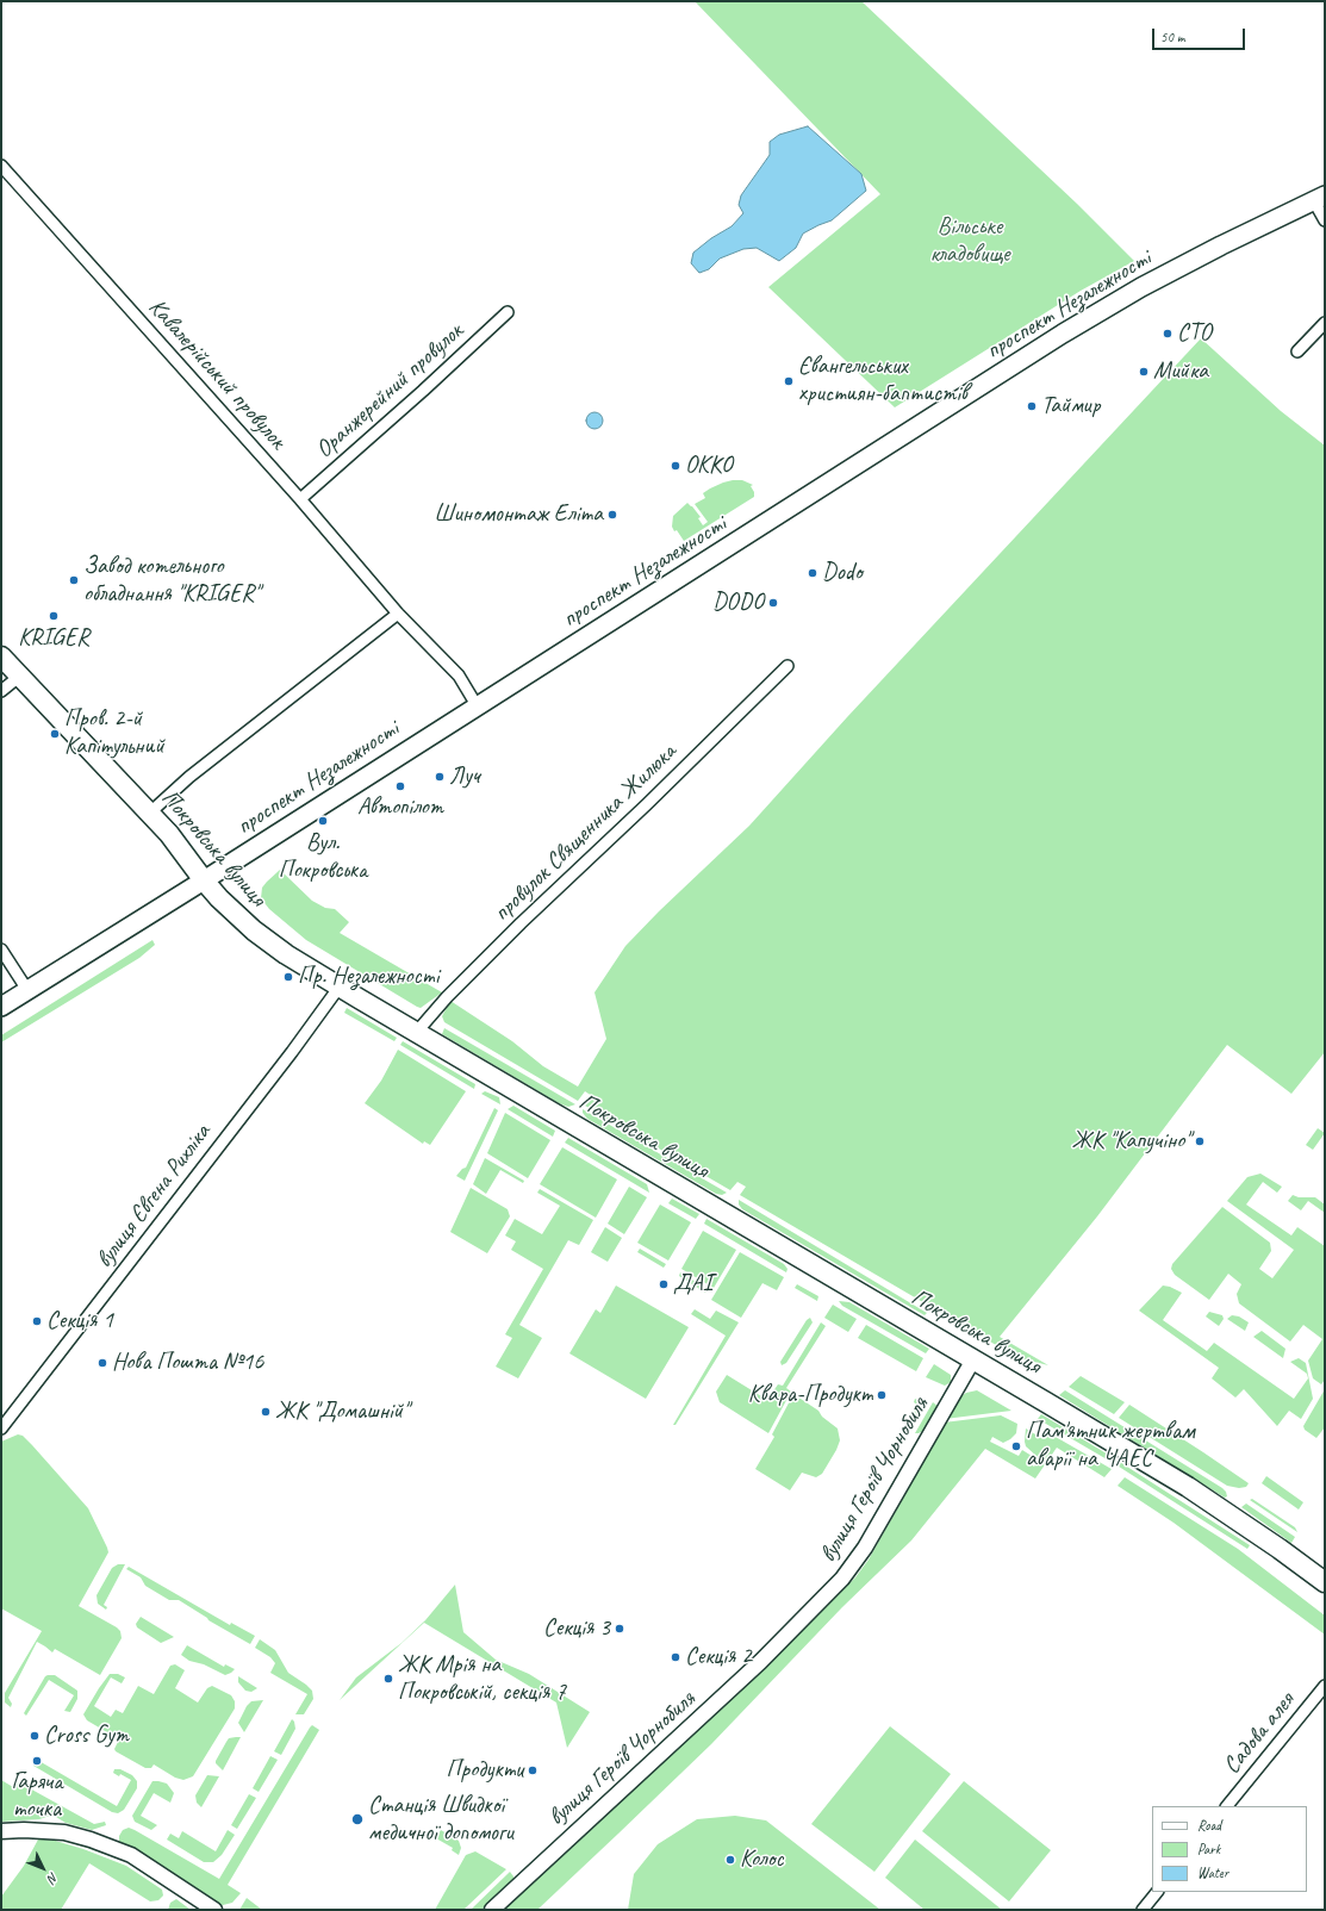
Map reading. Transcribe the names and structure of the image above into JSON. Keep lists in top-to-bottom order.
{
  "streets": {
    "highway": ["Покровська вулиця"],
    "main road": ["проспект Незалежності"],
    "street": [
      "Кавалерійський провулок",
      "Оранжерейний провулок",
      "провулок Священника Жилюка",
      "вулиця Євгена Рихліка",
      "вулиця Героїв Чорнобиля",
      "Садова алея"
    ]
  },
  "crossings": [
    ["проспект Незалежності", "Кавалерійський провулок"],
    ["проспект Незалежності", "Покровська вулиця"],
    ["Кавалерійський провулок", "Оранжерейний провулок"],
    ["провулок Священника Жилюка", "Покровська вулиця"],
    ["Покровська вулиця", "вулиця Євгена Рихліка"],
    ["Покровська вулиця", "вулиця Героїв Чорнобиля"]
  ],
  "parks": ["Вільське кладовище"],
  "places": [
    "СТО",
    "Мийка",
    "Євангельських християн-баптистів",
    "Таймир",
    "ОККО",
    "Шиномонтаж Еліта",
    "Dodo",
    "Завод котельного обладнання \"KRIGER\"",
    "DODO",
    "KRIGER",
    "Пров. 2-й Капітульний",
    "Луч",
    "Автопілот",
    "Вул. Покровська",
    "Пр. Незалежності",
    "ЖК \"Капучіно\"",
    "ДАІ",
    "Секція 1",
    "Нова Пошта №16",
    "Квара-Продукт",
    "ЖК \"Домашній\"",
    "Пам'ятник жертвам аварії на ЧАЕС",
    "Секція 3",
    "Секція 2",
    "ЖК Мрія на Покровській, секція 7",
    "Cross Gym",
    "Гаряча точка",
    "Продукти",
    "Станція Швидкої медичної допомоги",
    "Колос"
  ],
  "legend": ["Road", "Park", "Water"],
  "scale_bar": "50 m",
  "north": "bottom right"
}
